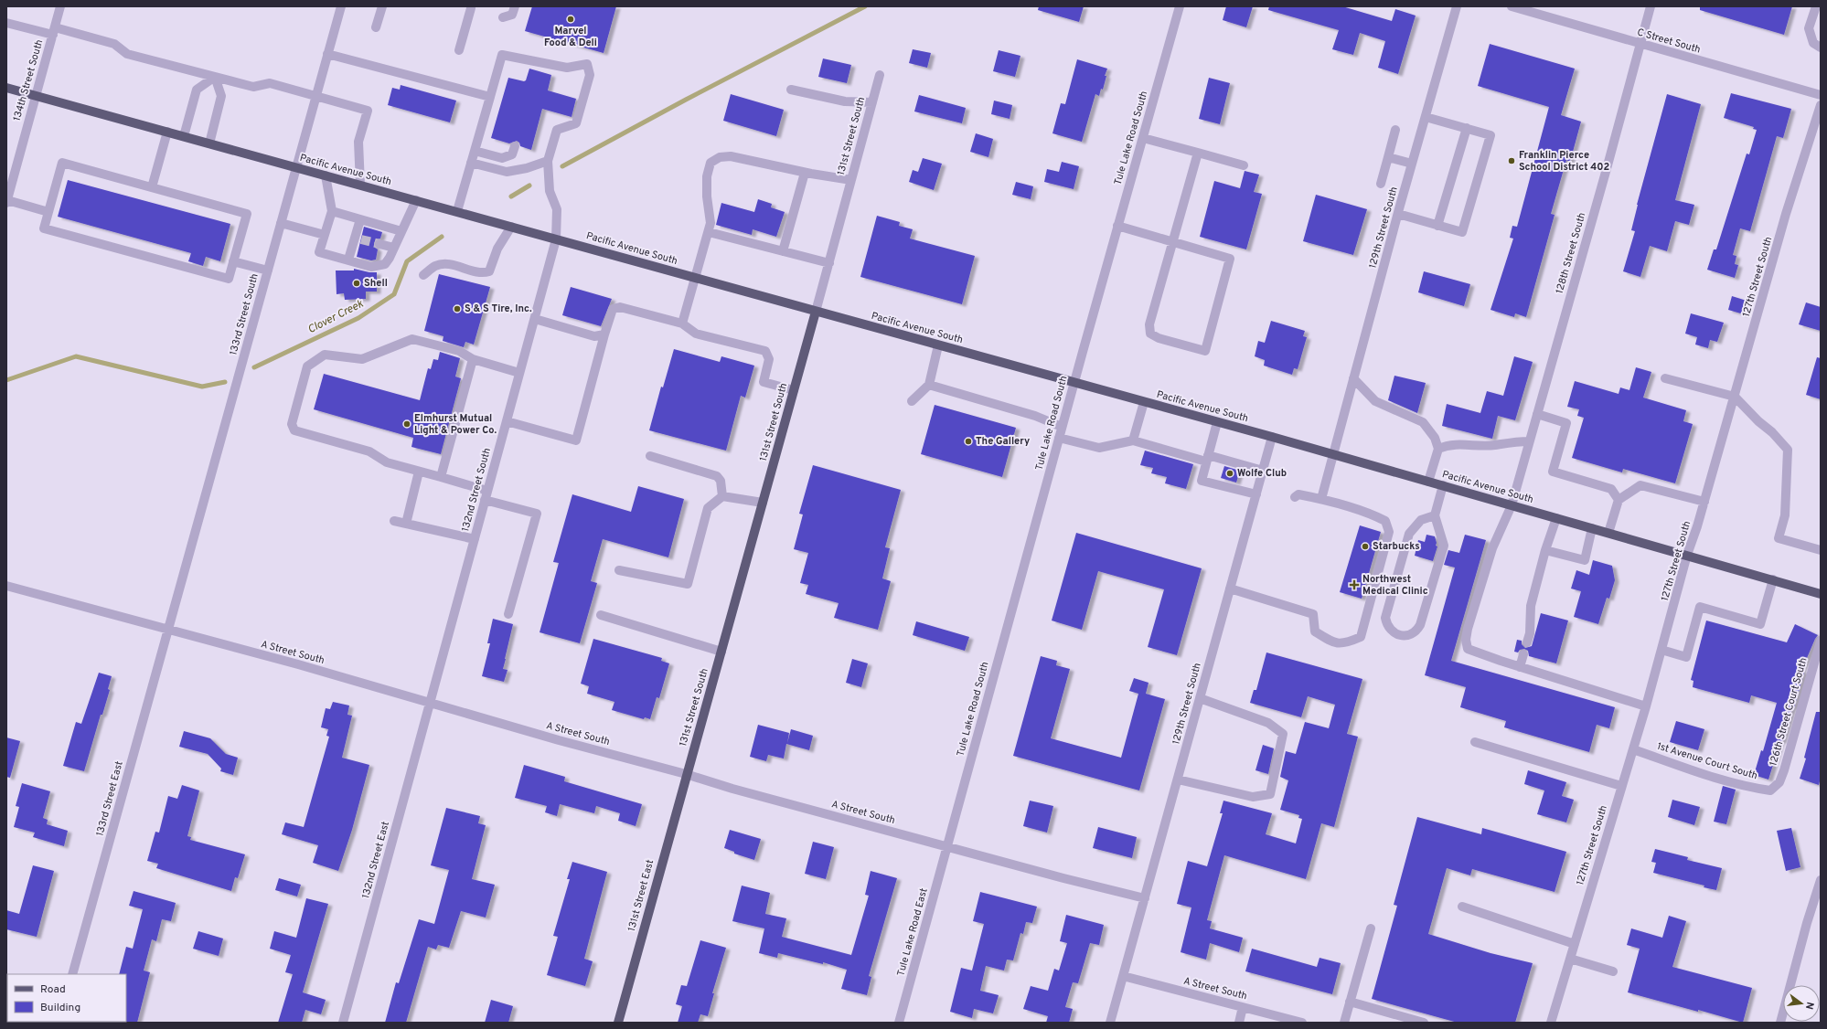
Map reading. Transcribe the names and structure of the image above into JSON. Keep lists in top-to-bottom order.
{
  "streets": {
    "main road": ["131st Street South", "Pacific Avenue South", "131st Street East"],
    "street": [
      "C Street South",
      "134th Street South",
      "Tule Lake Road South",
      "129th Street South",
      "128th Street South",
      "127th Street South",
      "133rd Street South",
      "132nd Street South",
      "A Street South",
      "126th Street Court South",
      "1st Avenue Court South",
      "133rd Street East",
      "132nd Street East",
      "Tule Lake Road East"
    ]
  },
  "crossings": [
    ["C Street South", "128th Street South"],
    ["134th Street South", "Pacific Avenue South"],
    ["131st Street South", "Pacific Avenue South"],
    ["131st Street South", "A Street South"],
    ["131st Street South", "131st Street East"],
    ["Tule Lake Road South", "Pacific Avenue South"],
    ["Tule Lake Road South", "A Street South"],
    ["Tule Lake Road South", "Tule Lake Road East"],
    ["Pacific Avenue South", "129th Street South"],
    ["Pacific Avenue South", "128th Street South"],
    ["Pacific Avenue South", "127th Street South"],
    ["Pacific Avenue South", "133rd Street South"],
    ["Pacific Avenue South", "132nd Street South"],
    ["129th Street South", "A Street South"],
    ["127th Street South", "1st Avenue Court South"],
    ["133rd Street South", "A Street South"],
    ["133rd Street South", "133rd Street East"],
    ["132nd Street South", "A Street South"],
    ["132nd Street South", "132nd Street East"],
    ["A Street South", "133rd Street East"],
    ["A Street South", "132nd Street East"],
    ["A Street South", "131st Street East"],
    ["A Street South", "Tule Lake Road East"],
    ["126th Street Court South", "1st Avenue Court South"]
  ],
  "water": ["Clover Creek"],
  "places": {
    "other": [
      "Marvel Food & Deli",
      "Franklin Pierce School District 402",
      "Shell",
      "S & S Tire, Inc.",
      "Elmhurst Mutual Light & Power Co.",
      "The Gallery",
      "Wolfe Club",
      "Starbucks"
    ],
    "health": ["Northwest Medical Clinic"]
  },
  "legend": ["Road", "Building"],
  "north": "right"
}
